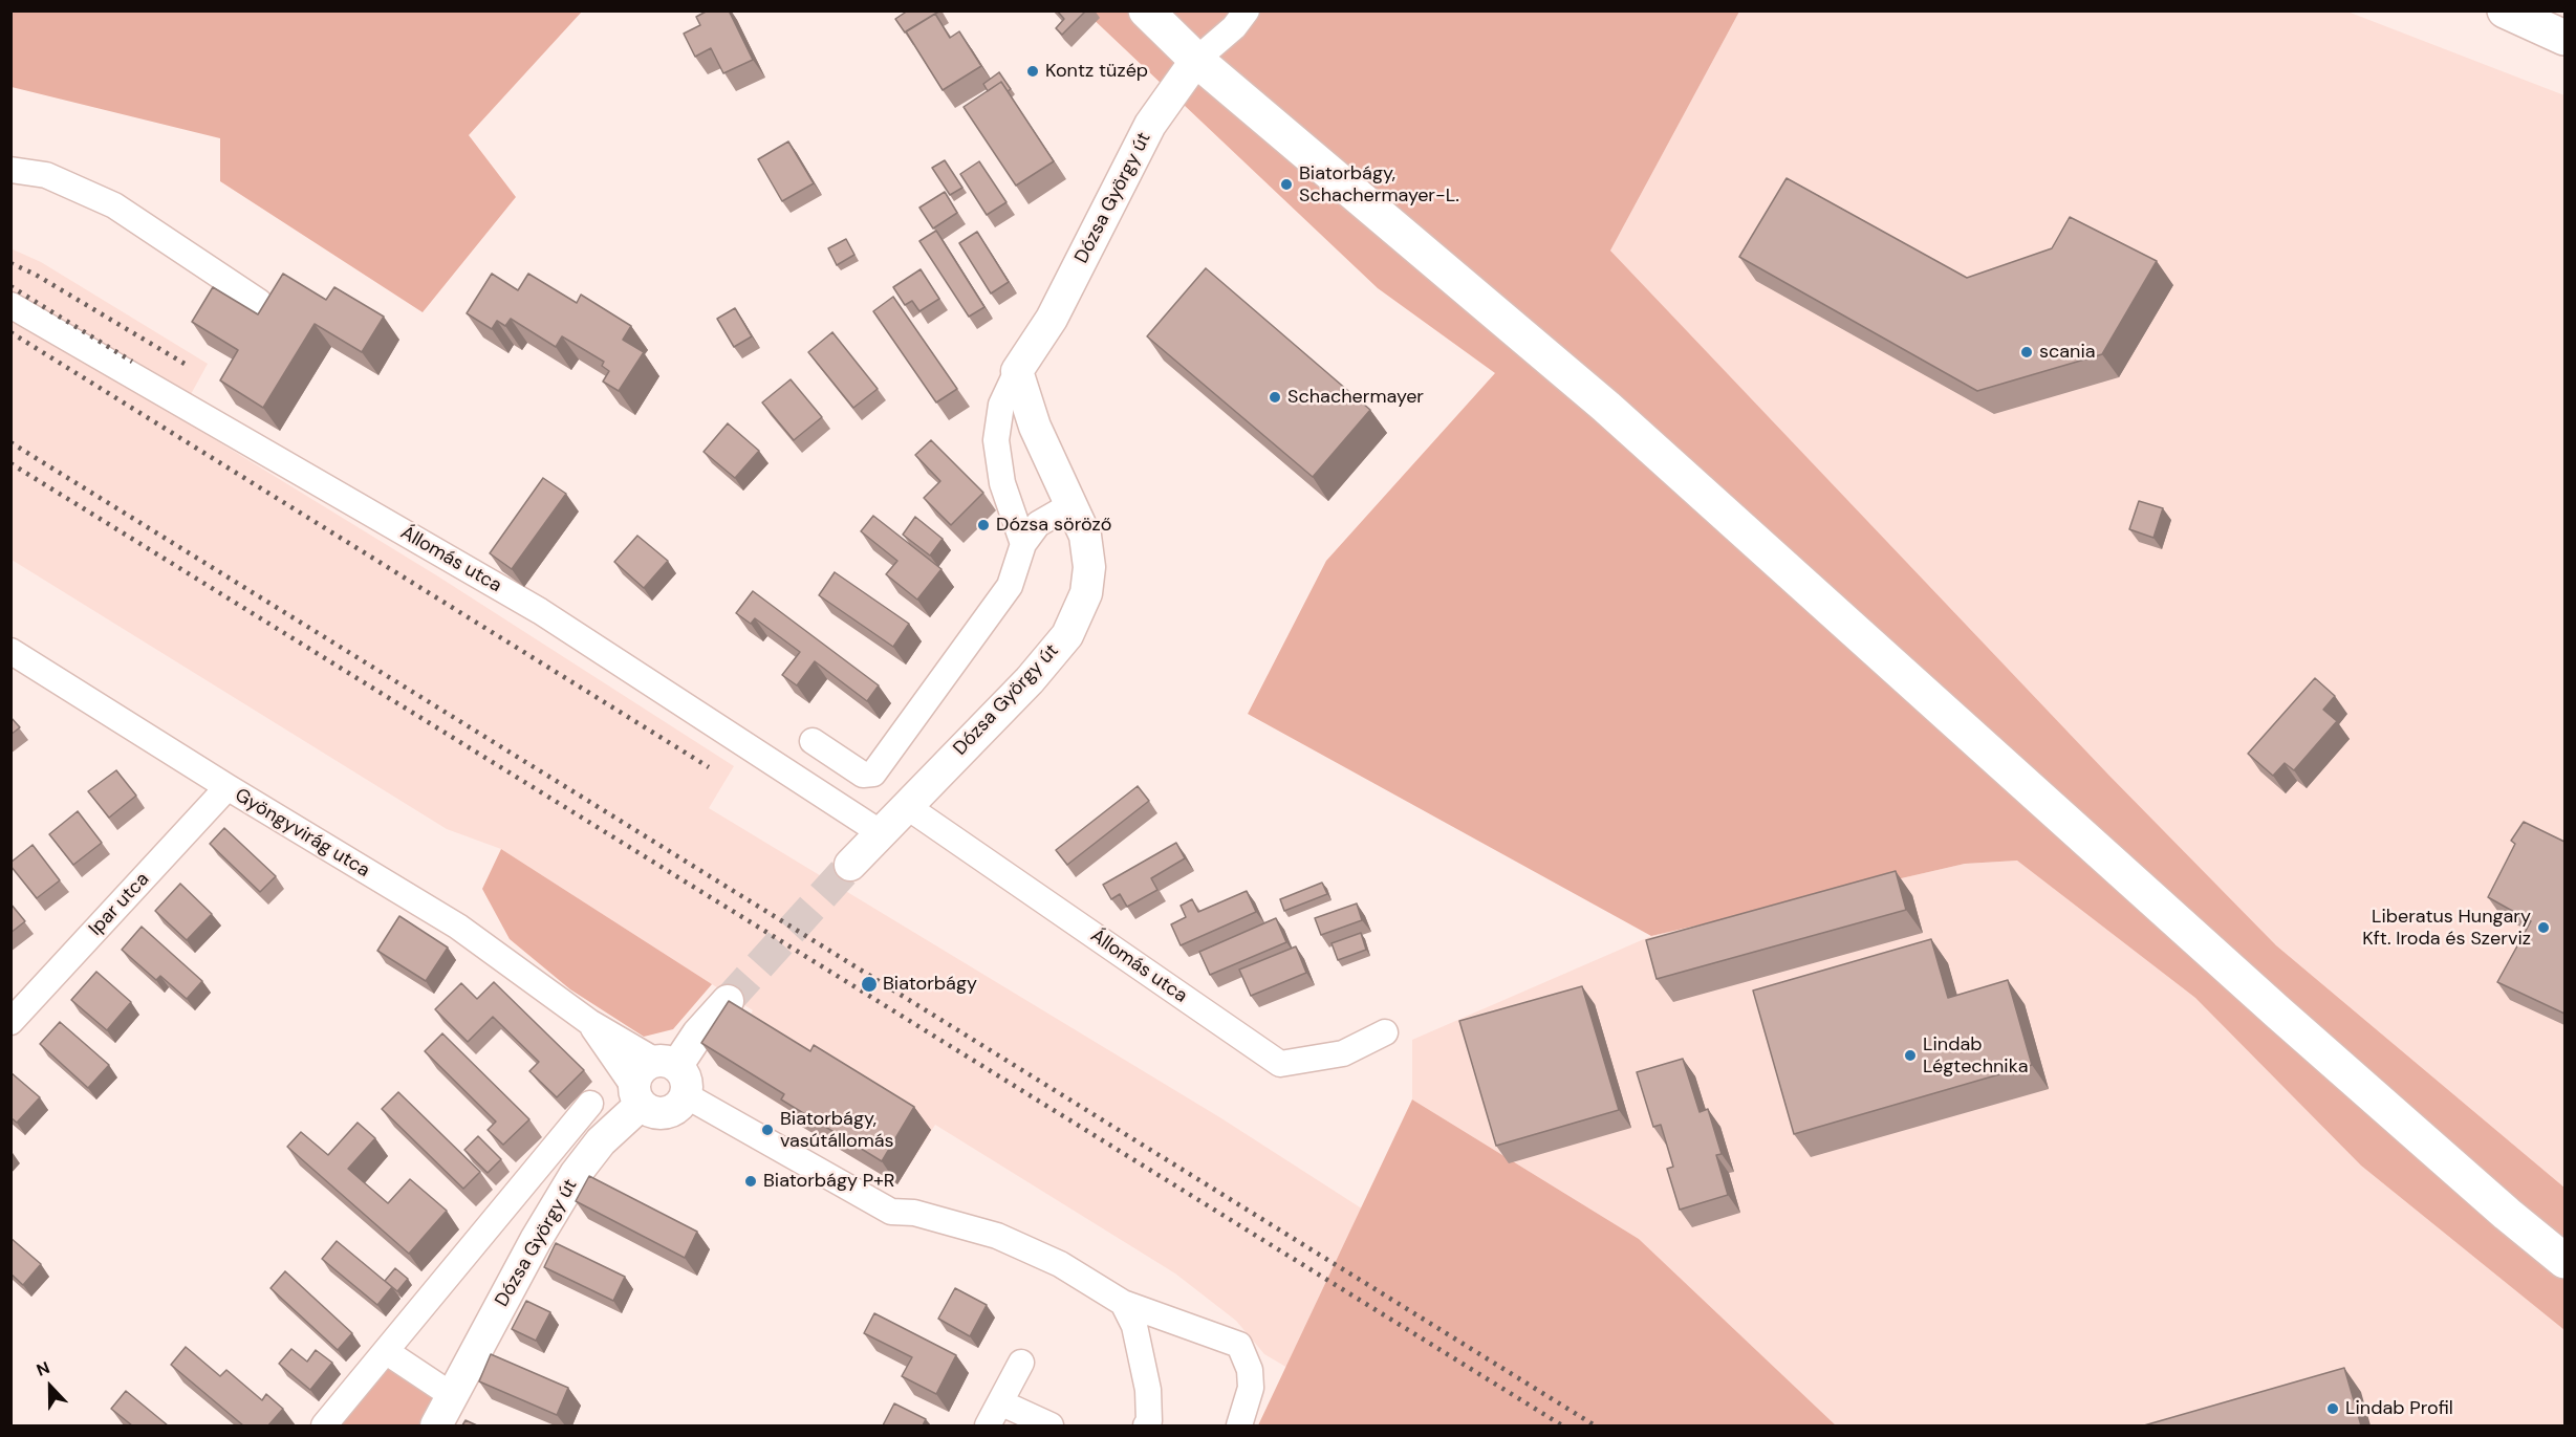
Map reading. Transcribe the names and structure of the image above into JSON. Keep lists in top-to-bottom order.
{
  "streets": {
    "street": [
      "Dózsa György út",
      "Állomás utca",
      "Gyöngyvirág utca",
      "Ipar utca"
    ]
  },
  "crossings": [
    ["Dózsa György út", "Állomás utca"],
    ["Dózsa György út", "Gyöngyvirág utca"],
    ["Gyöngyvirág utca", "Ipar utca"]
  ],
  "places": [
    "Kontz tüzép",
    "Biatorbágy, Schachermayer-L.",
    "scania",
    "Schachermayer",
    "Dózsa söröző",
    "Liberatus Hungary Kft. Iroda és Szerviz",
    "Biatorbágy",
    "Lindab Légtechnika",
    "Biatorbágy, vasútállomás",
    "Biatorbágy P+R",
    "Lindab Profil"
  ],
  "north": "top"
}
